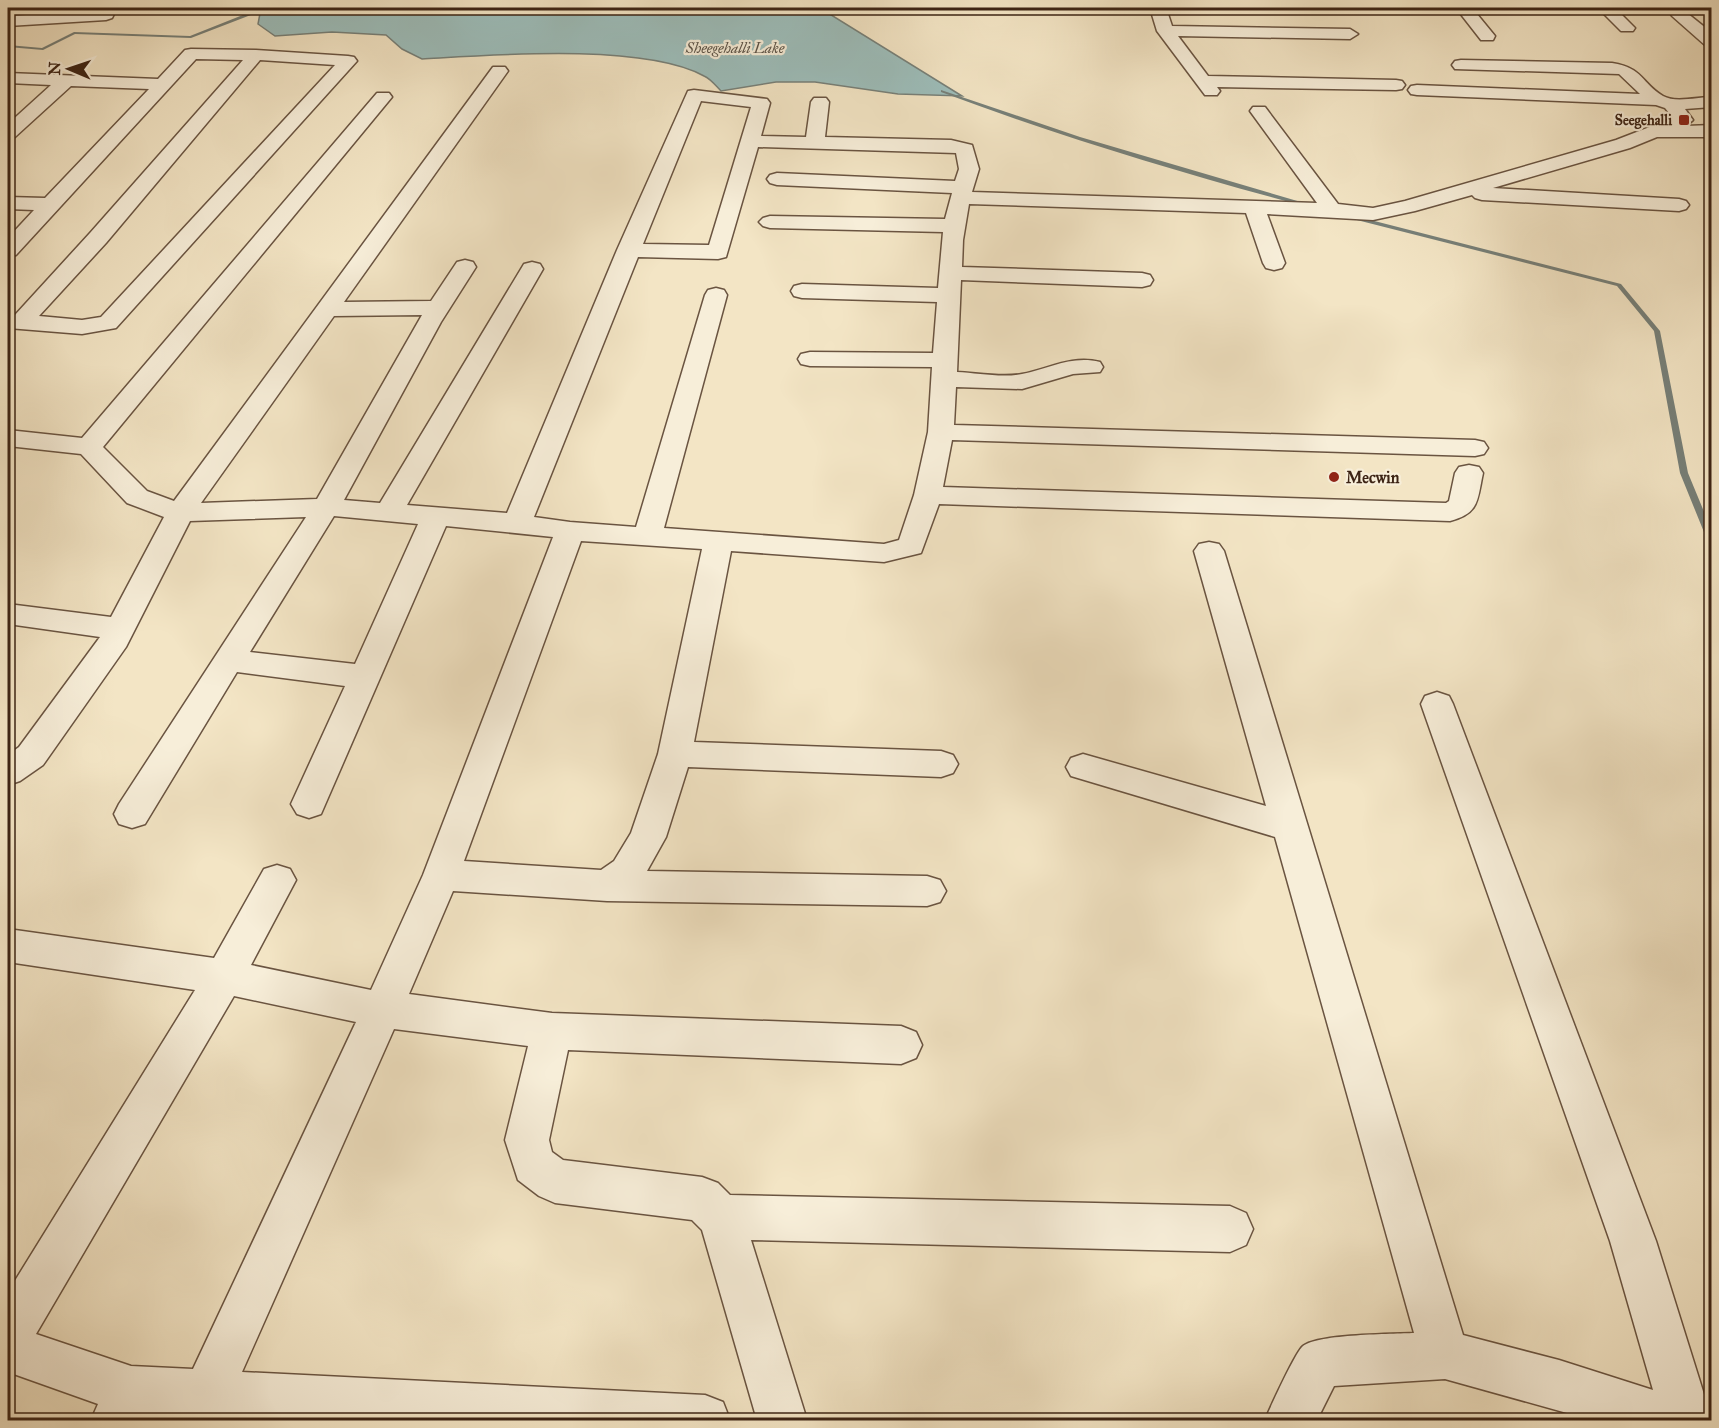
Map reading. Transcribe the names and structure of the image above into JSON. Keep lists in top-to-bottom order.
{
  "water": ["Sheegehalli Lake"],
  "places": {
    "transit": ["Seegehalli"],
    "other": ["Mecwin"]
  },
  "north": "left"
}
